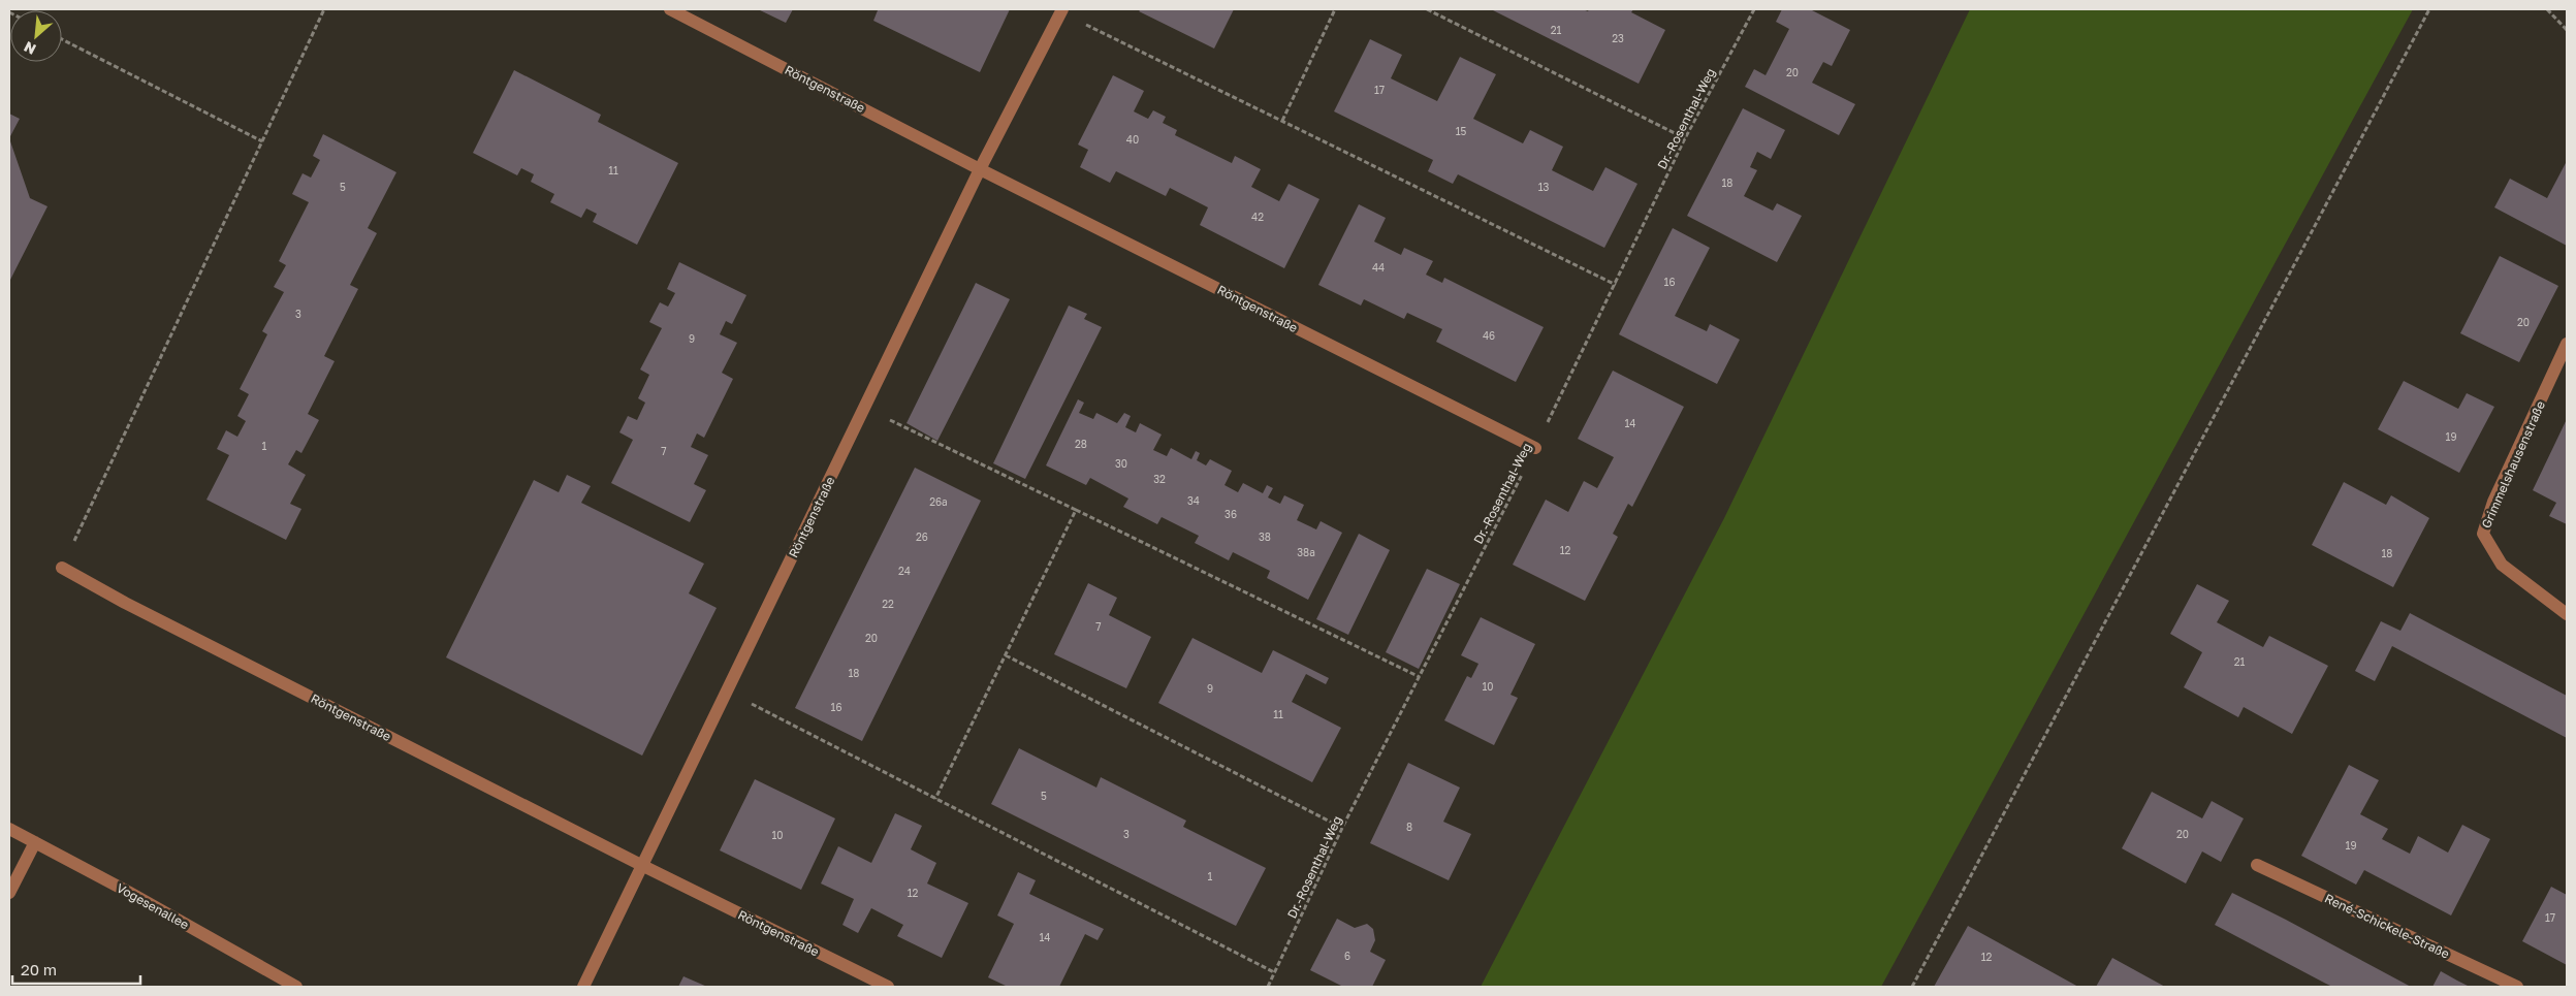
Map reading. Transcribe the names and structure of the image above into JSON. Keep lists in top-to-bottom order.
{
  "streets": {
    "street": [
      "Röntgenstraße",
      "Grimmelshausenstraße",
      "Vogesenallee",
      "René-Schickele-Straße"
    ],
    "path": ["Dr.-Rosenthal-Weg"]
  },
  "crossings": [
    ["Röntgenstraße", "Dr.-Rosenthal-Weg"]
  ],
  "house_numbers": [
    "21",
    "23",
    "20",
    "17",
    "15",
    "40",
    "11",
    "18",
    "5",
    "13",
    "42",
    "44",
    "16",
    "3",
    "20",
    "46",
    "9",
    "14",
    "19",
    "28",
    "1",
    "7",
    "30",
    "32",
    "34",
    "26a",
    "36",
    "26",
    "38",
    "12",
    "38a",
    "18",
    "24",
    "22",
    "7",
    "20",
    "21",
    "18",
    "10",
    "9",
    "16",
    "11",
    "5",
    "8",
    "3",
    "20",
    "10",
    "19",
    "1",
    "12",
    "17",
    "14",
    "6",
    "12"
  ],
  "scale_bar": "20 m",
  "north": "bottom left"
}
